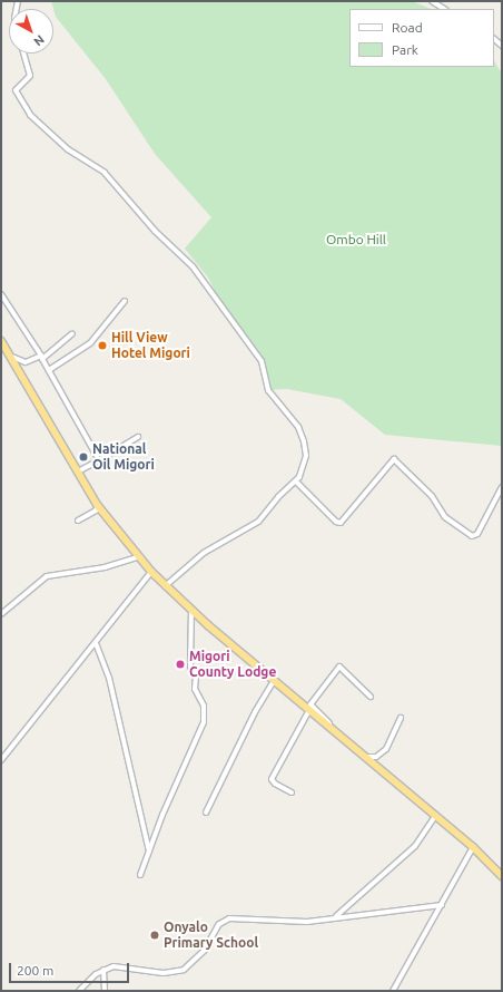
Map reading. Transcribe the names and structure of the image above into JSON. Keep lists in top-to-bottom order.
{
  "parks": ["Ombo Hill"],
  "places": [
    "Hill View Hotel Migori",
    "National Oil Migori",
    "Migori County Lodge",
    "Onyalo Primary School"
  ],
  "legend": ["Road", "Park"],
  "scale_bar": "200 m",
  "north": "bottom right"
}
